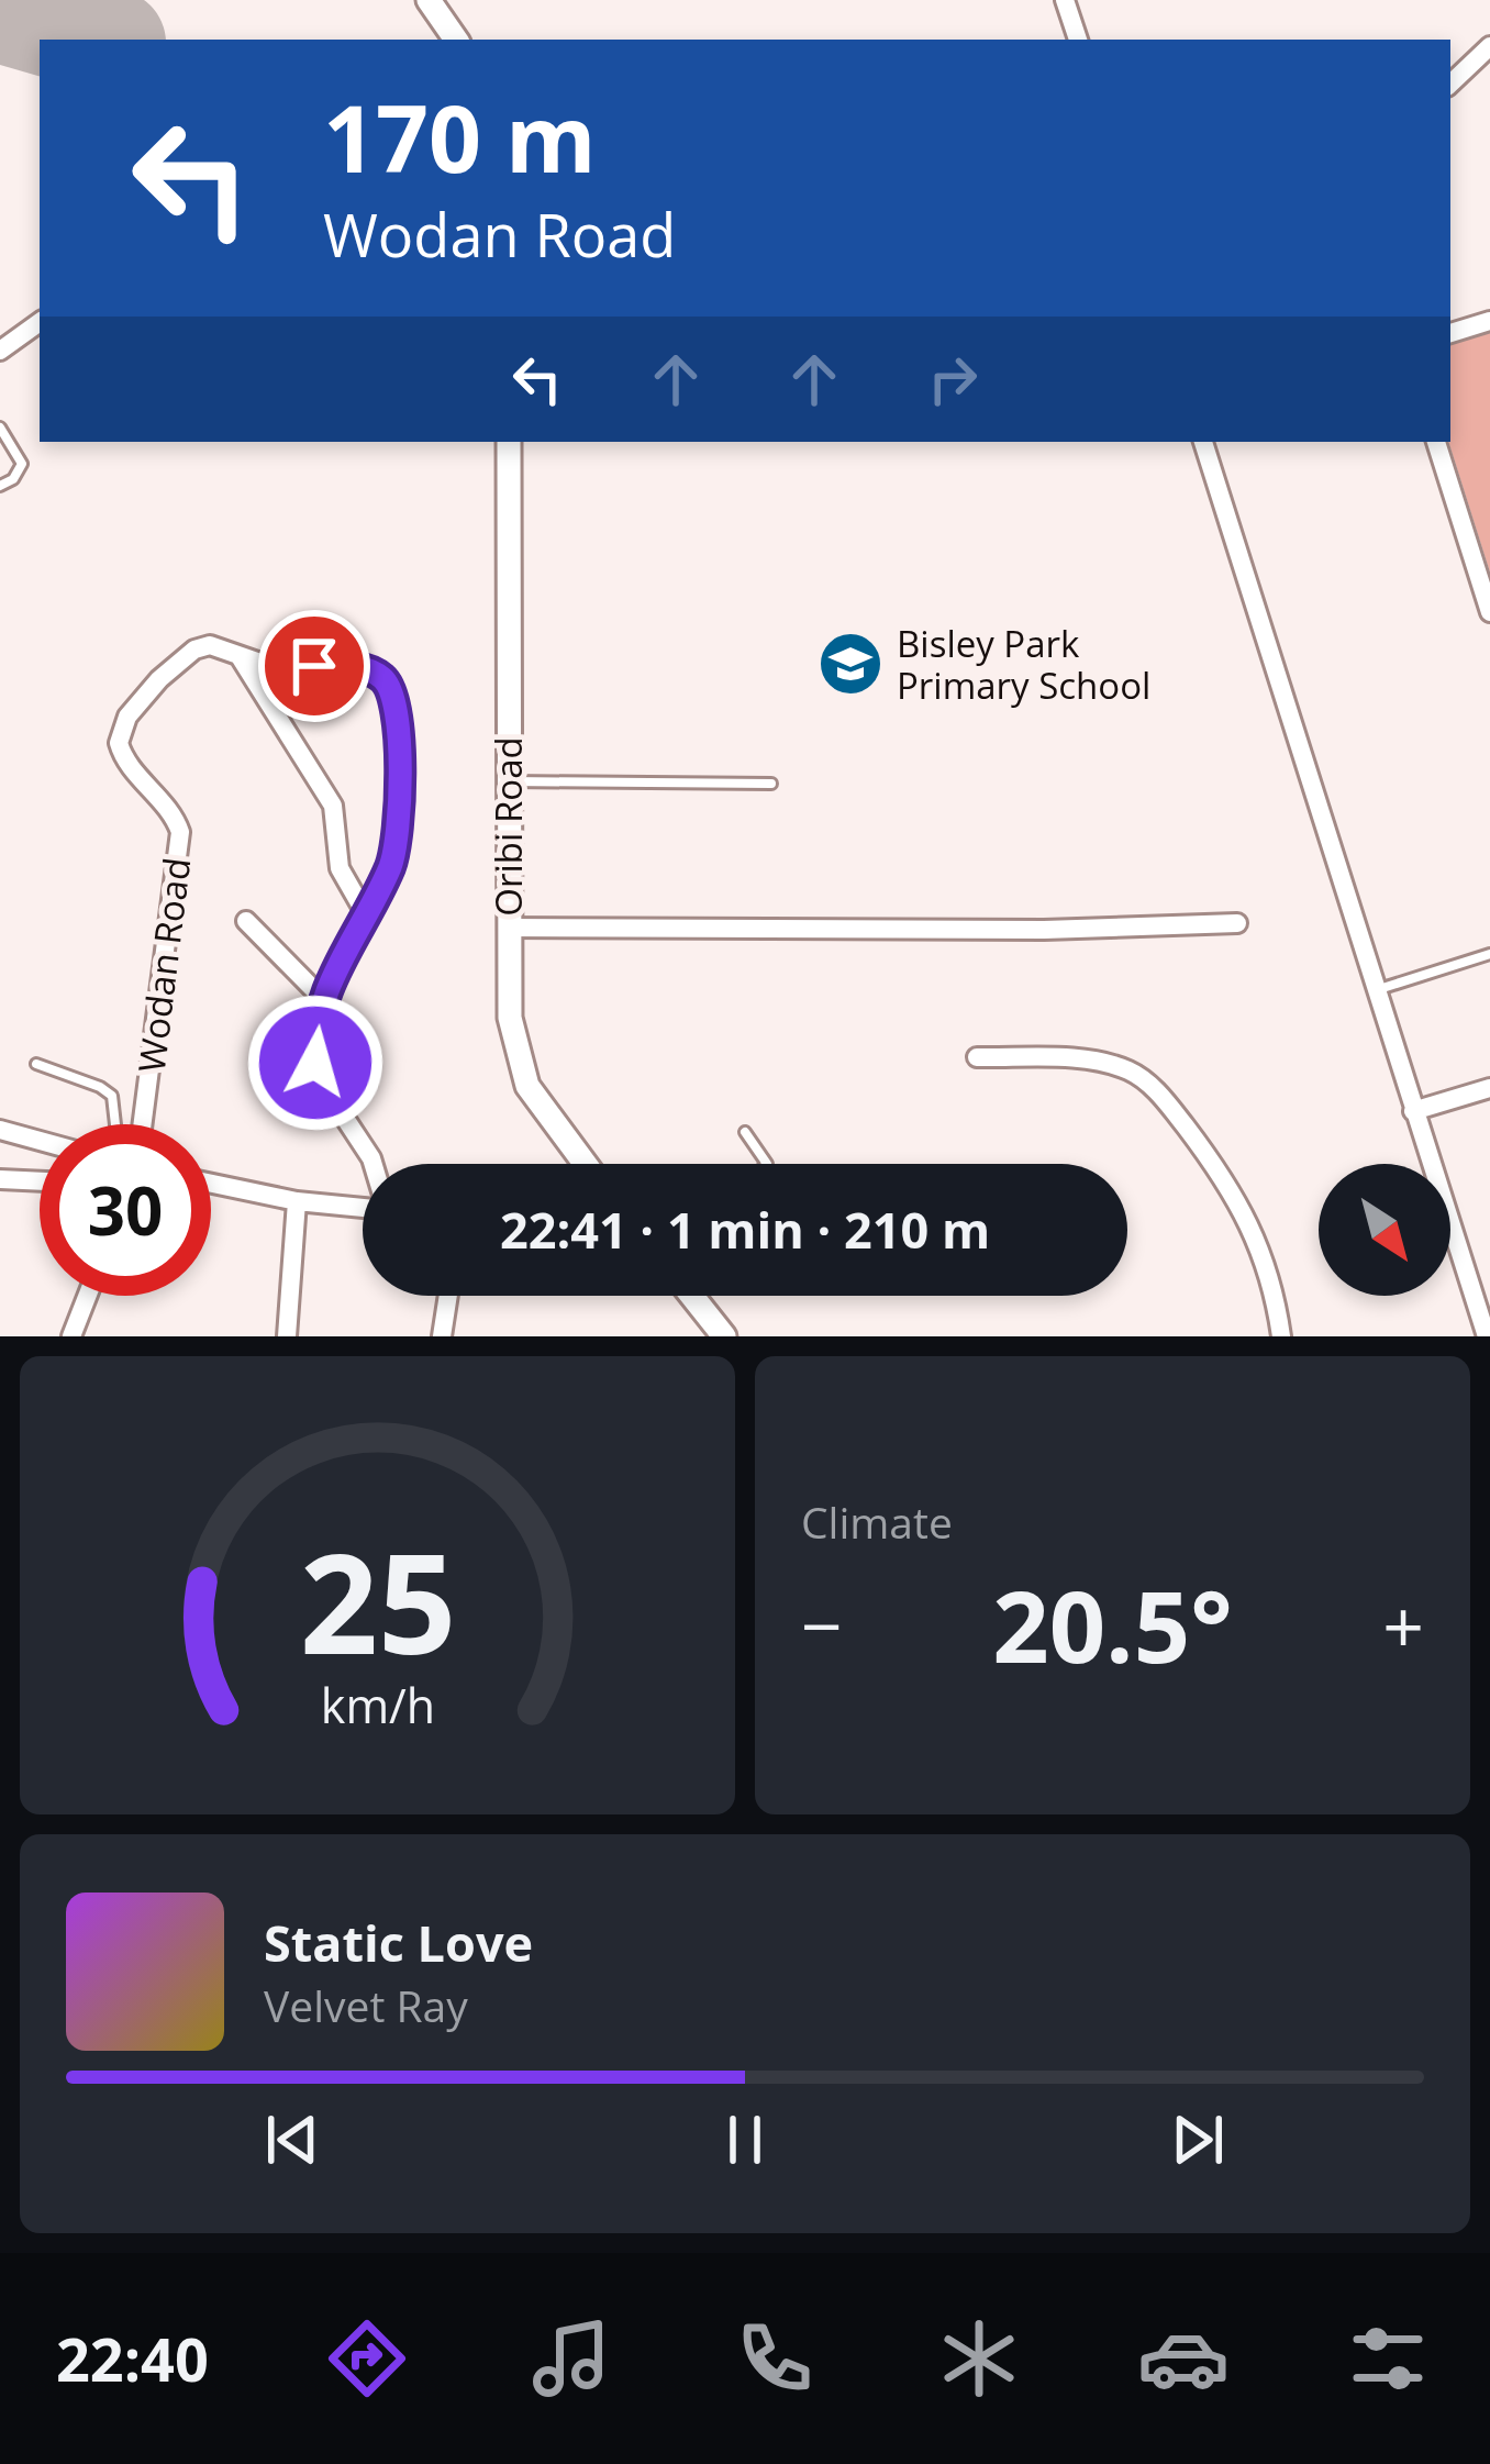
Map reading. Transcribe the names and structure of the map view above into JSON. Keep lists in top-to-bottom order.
{
  "streets": {
    "street": ["Oribi Road", "Wodan Road"]
  },
  "places": {
    "school or university": ["Bisley Park Primary School"]
  },
  "north": "bottom right",
  "page": {
    "turn": ["170 m", "Wodan Road"],
    "limit": "30",
    "trip": "22:41 · 1 min · 210 m",
    "tile": "Climate",
    "heat": ["−", "20.5°", "+"],
    "song": ["Static Love", "Velvet Ray"],
    "tabs": "22:40",
    "gauge": ["25", "km/h"]
  }
}
